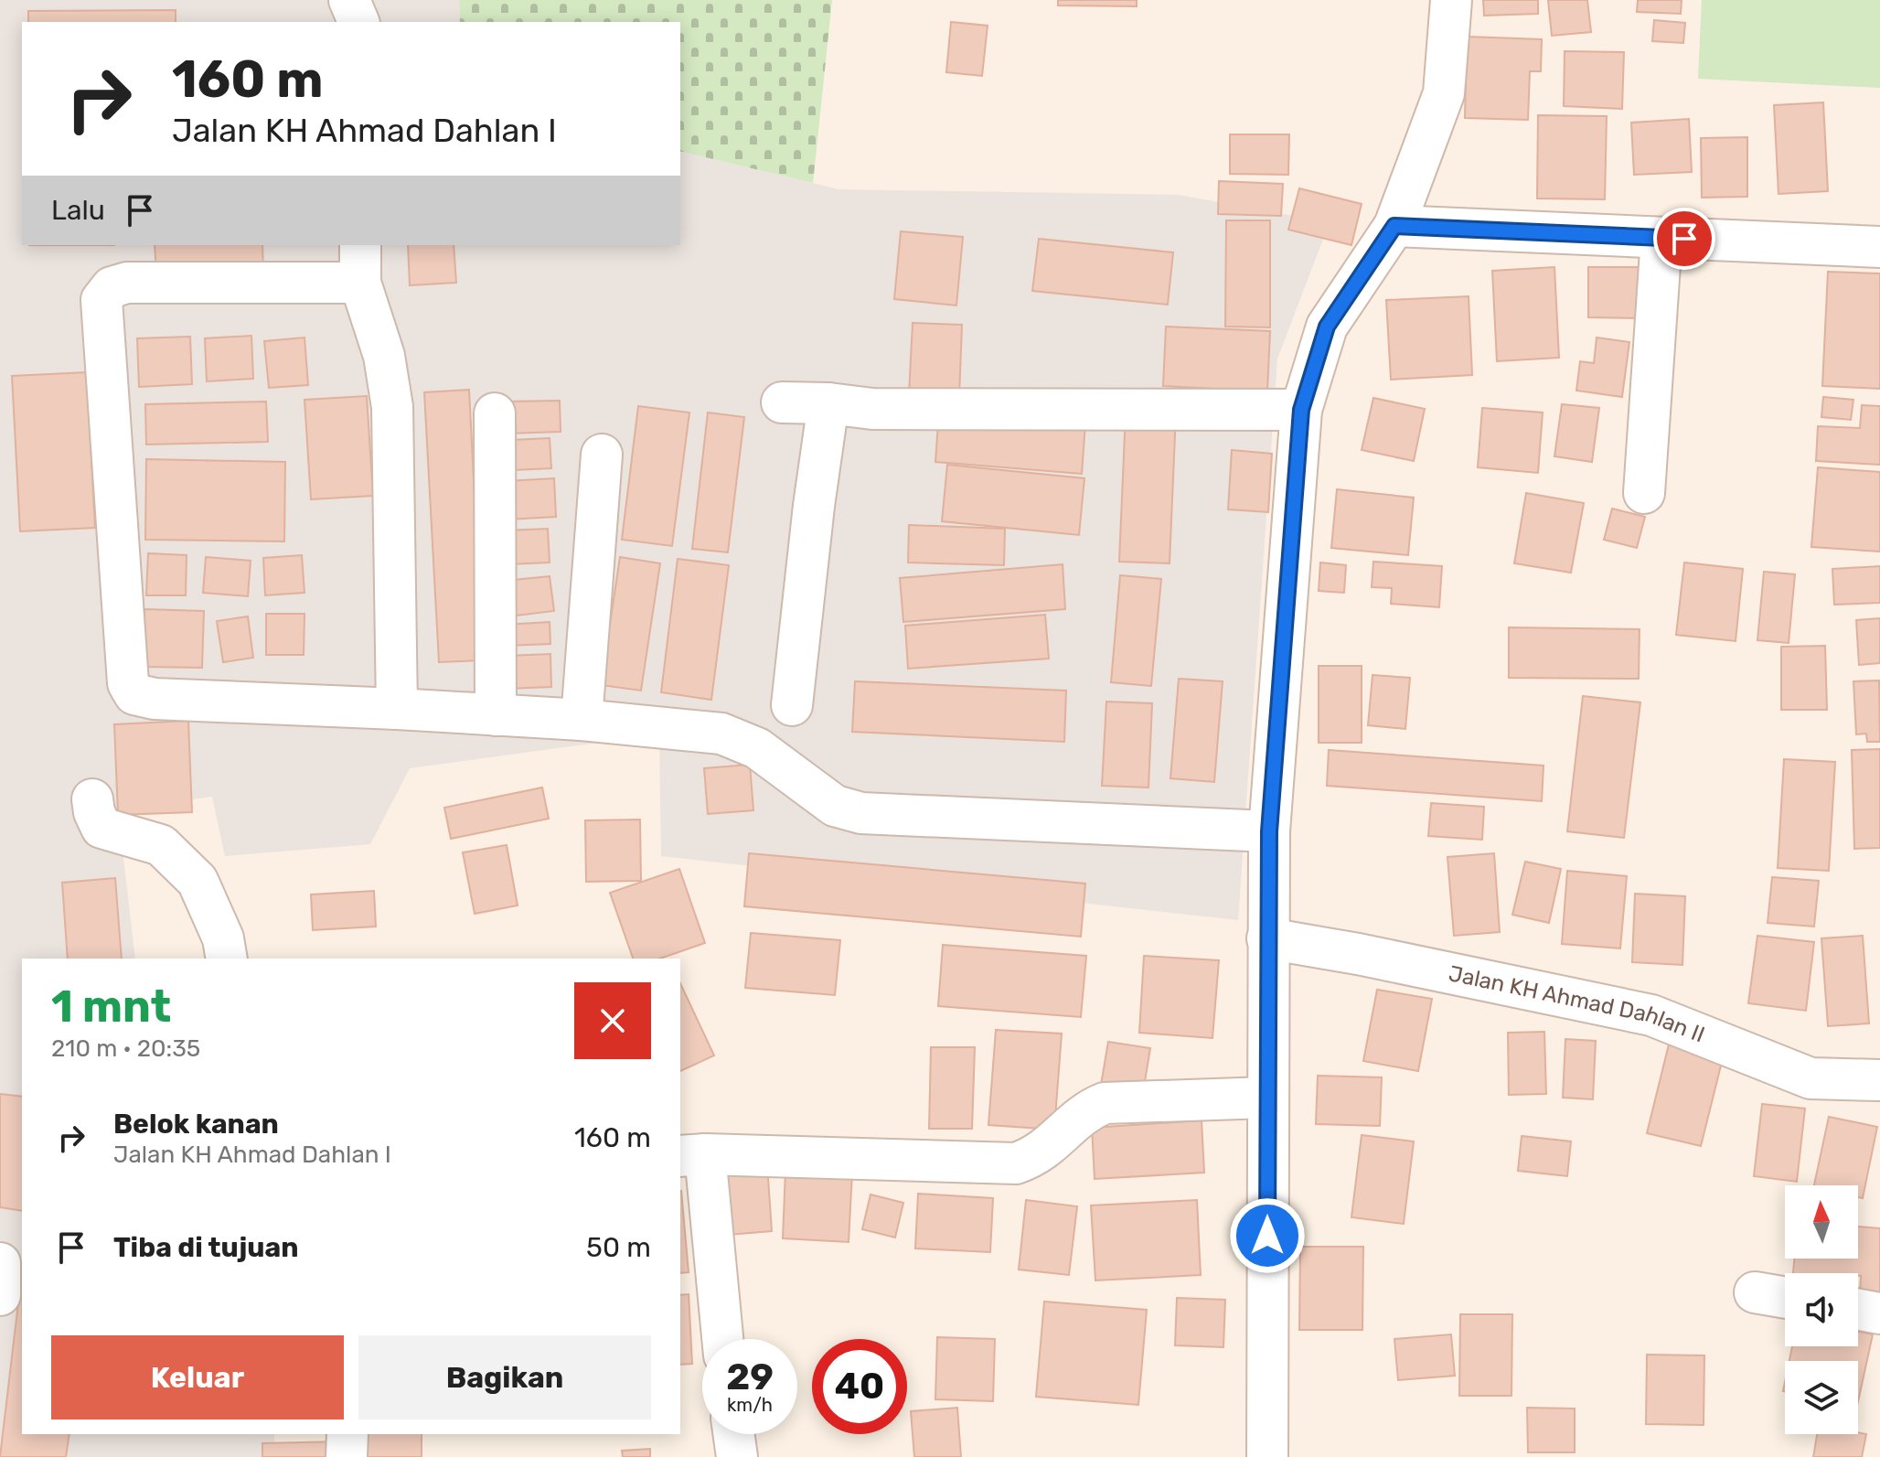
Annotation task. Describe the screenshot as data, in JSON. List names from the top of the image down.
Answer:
{
  "streets": {
    "street": ["Jalan KH Ahmad Dahlan II"]
  },
  "north": "top",
  "page": {
    "turn": ["160 m", "Jalan KH Ahmad Dahlan I"],
    "then": "Lalu",
    "heading": ["1 mnt", "210 m · 20:35"],
    "list": [
      {
        "name": "Belok kanan",
        "note": "Jalan KH Ahmad Dahlan I",
        "value": "160 m"
      },
      {
        "name": "Tiba di tujuan",
        "value": "50 m"
      }
    ],
    "buttons": ["Keluar", "Bagikan"],
    "speed": "29 km/h",
    "limit": "40"
  }
}
